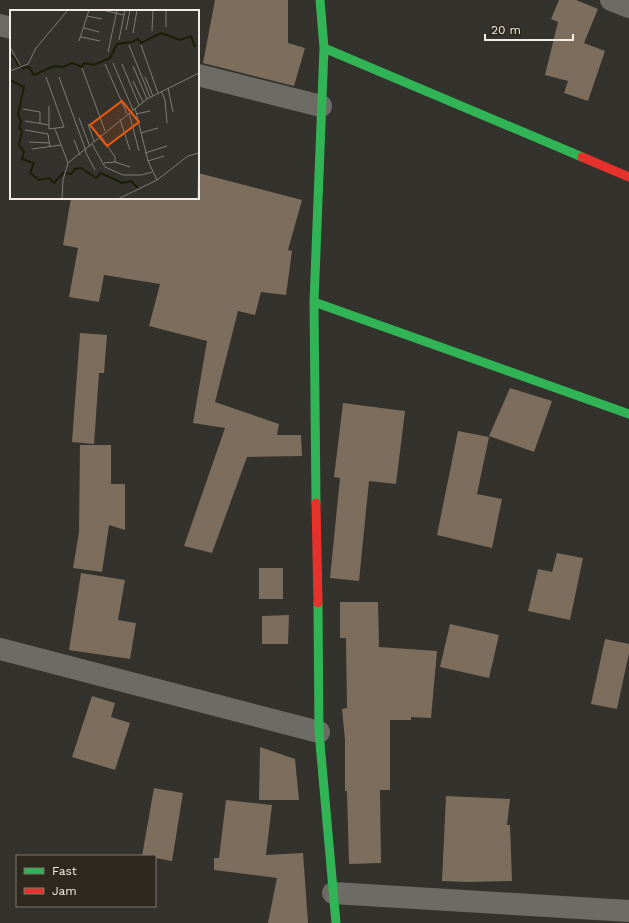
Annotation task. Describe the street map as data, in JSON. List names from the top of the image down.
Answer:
{
  "legend": ["Fast", "Jam"],
  "scale_bar": "20 m"
}
